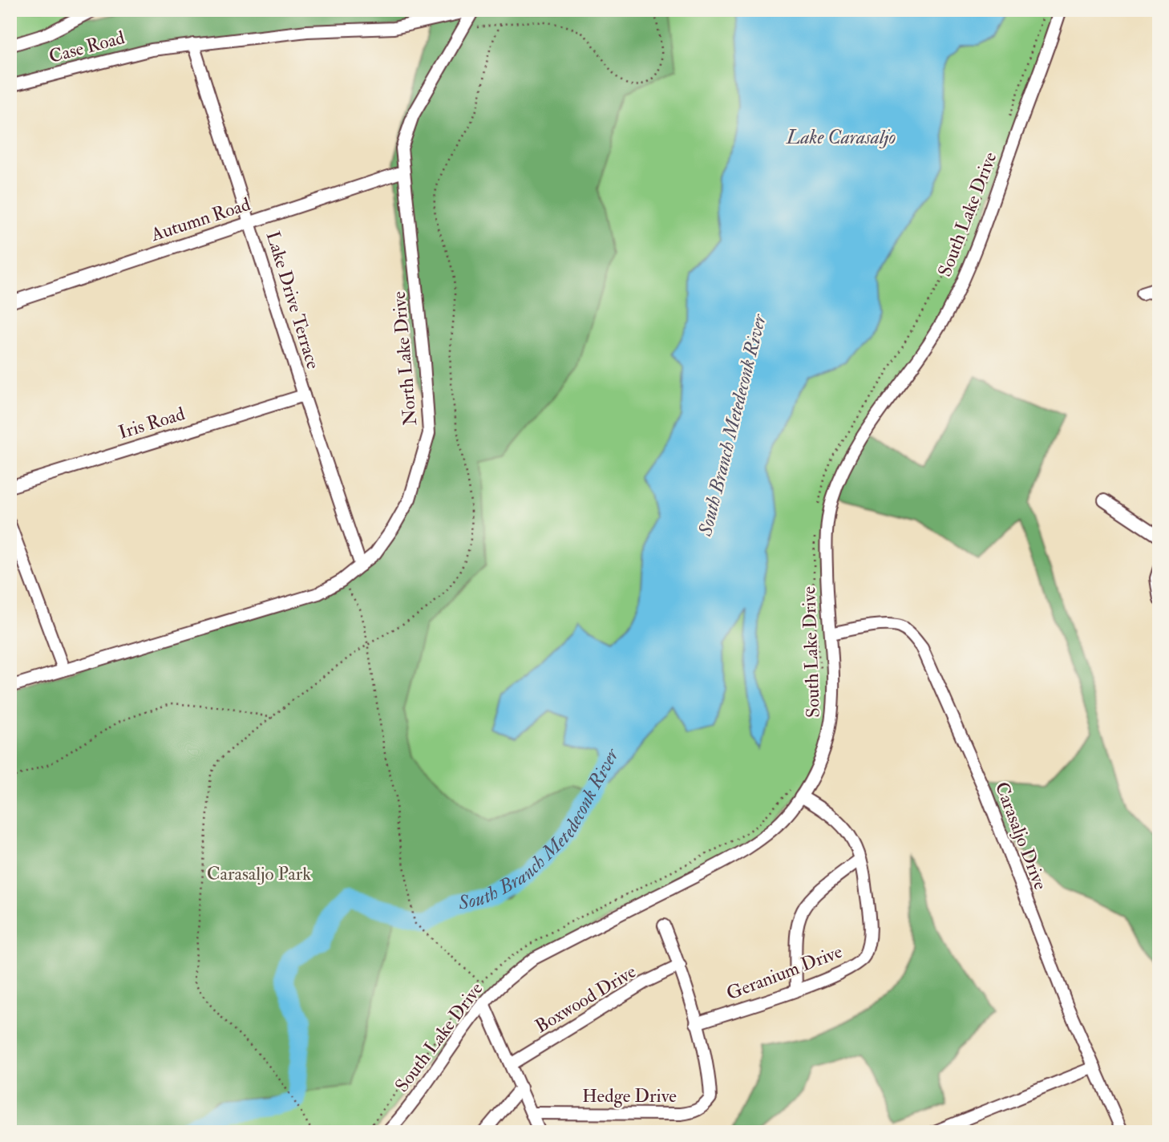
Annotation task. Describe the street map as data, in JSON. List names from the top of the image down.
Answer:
{
  "streets": {
    "street": [
      "Case Road",
      "South Lake Drive",
      "Autumn Road",
      "Lake Drive Terrace",
      "North Lake Drive",
      "Iris Road",
      "Carasaljo Drive",
      "Geranium Drive",
      "Boxwood Drive",
      "Hedge Drive"
    ]
  },
  "crossings": [
    ["Case Road", "Lake Drive Terrace"],
    ["Case Road", "North Lake Drive"],
    ["South Lake Drive", "Carasaljo Drive"],
    ["South Lake Drive", "Geranium Drive"],
    ["Autumn Road", "Lake Drive Terrace"],
    ["Autumn Road", "North Lake Drive"],
    ["Lake Drive Terrace", "North Lake Drive"],
    ["Lake Drive Terrace", "Iris Road"],
    ["Geranium Drive", "Hedge Drive"],
    ["Boxwood Drive", "Hedge Drive"]
  ],
  "water": ["Lake Carasaljo", "South Branch Metedeconk River"],
  "parks": ["Carasaljo Park"]
}
